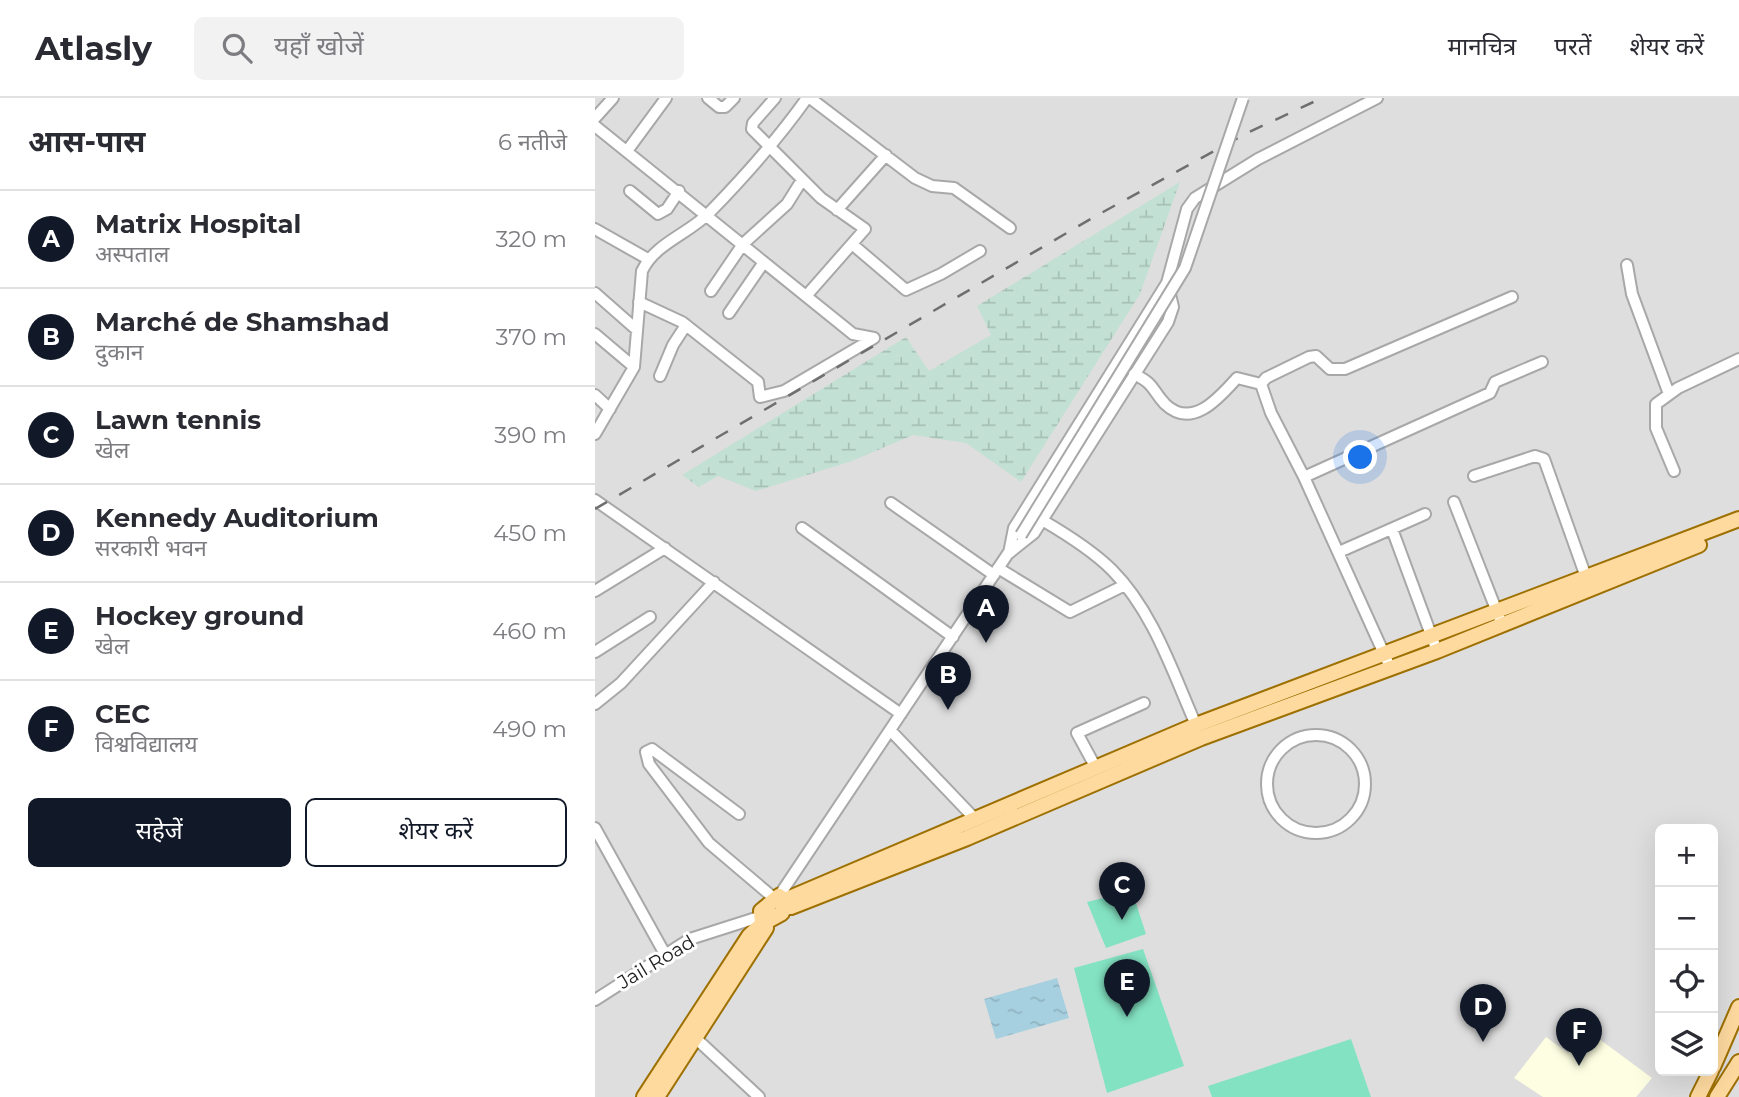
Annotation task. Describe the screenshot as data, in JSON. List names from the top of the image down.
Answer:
{
  "streets": {
    "street": ["Jail Road"]
  },
  "page": {
    "header": "Atlasly",
    "search": "यहाँ खोजें",
    "nav": ["मानचित्र", "परतें", "शेयर करें"],
    "heading": ["आस-पास", "6 नतीजे"],
    "list": [
      {
        "mark": "A",
        "name": "Matrix Hospital",
        "note": "अस्पताल",
        "value": "320 m"
      },
      {
        "mark": "B",
        "name": "Marché de Shamshad",
        "note": "दुकान",
        "value": "370 m"
      },
      {
        "mark": "C",
        "name": "Lawn tennis",
        "note": "खेल",
        "value": "390 m"
      },
      {
        "mark": "D",
        "name": "Kennedy Auditorium",
        "note": "सरकारी भवन",
        "value": "450 m"
      },
      {
        "mark": "E",
        "name": "Hockey ground",
        "note": "खेल",
        "value": "460 m"
      },
      {
        "mark": "F",
        "name": "CEC",
        "note": "विश्वविद्यालय",
        "value": "490 m"
      }
    ],
    "pins": [
      "A",
      "B",
      "C",
      "E",
      "D",
      "F"
    ],
    "buttons": ["सहेजें", "शेयर करें"],
    "map_buttons": ["+", "−"]
  }
}
